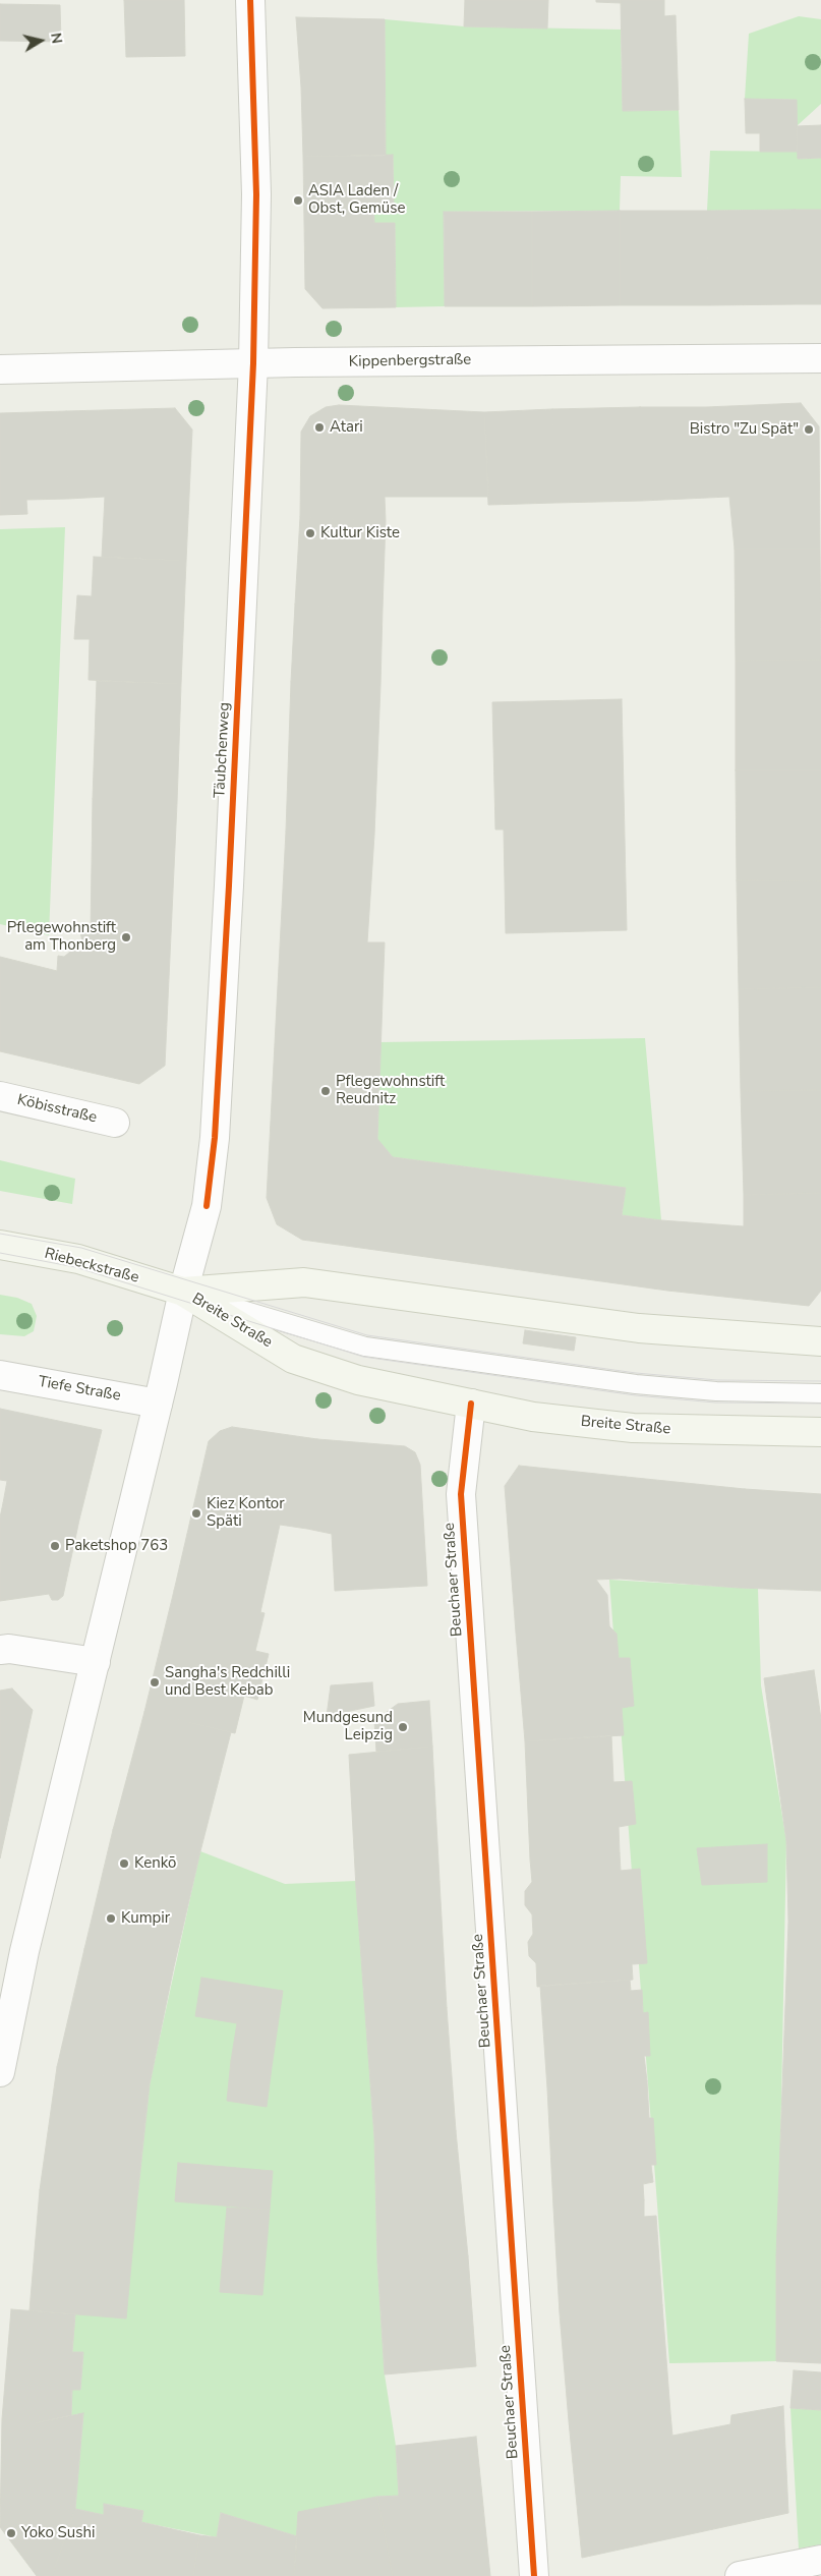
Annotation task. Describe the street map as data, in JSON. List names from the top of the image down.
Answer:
{
  "streets": {
    "main road": ["Riebeckstraße", "Breite Straße"],
    "street": [
      "Kippenbergstraße",
      "Täubchenweg",
      "Köbisstraße",
      "Tiefe Straße",
      "Beuchaer Straße"
    ]
  },
  "crossings": [
    ["Kippenbergstraße", "Täubchenweg"],
    ["Täubchenweg", "Riebeckstraße"],
    ["Täubchenweg", "Breite Straße"],
    ["Täubchenweg", "Tiefe Straße"],
    ["Riebeckstraße", "Breite Straße"],
    ["Breite Straße", "Beuchaer Straße"]
  ],
  "places": [
    "ASIA Laden / Obst, Gemüse",
    "Atari",
    "Bistro \"Zu Spät\"",
    "Kultur Kiste",
    "Pflegewohnstift am Thonberg",
    "Pflegewohnstift Reudnitz",
    "Kiez Kontor Späti",
    "Paketshop 763",
    "Sangha's Redchilli und Best Kebab",
    "Mundgesund Leipzig",
    "Kenkō",
    "Kumpir",
    "Yoko Sushi"
  ],
  "north": "right"
}
